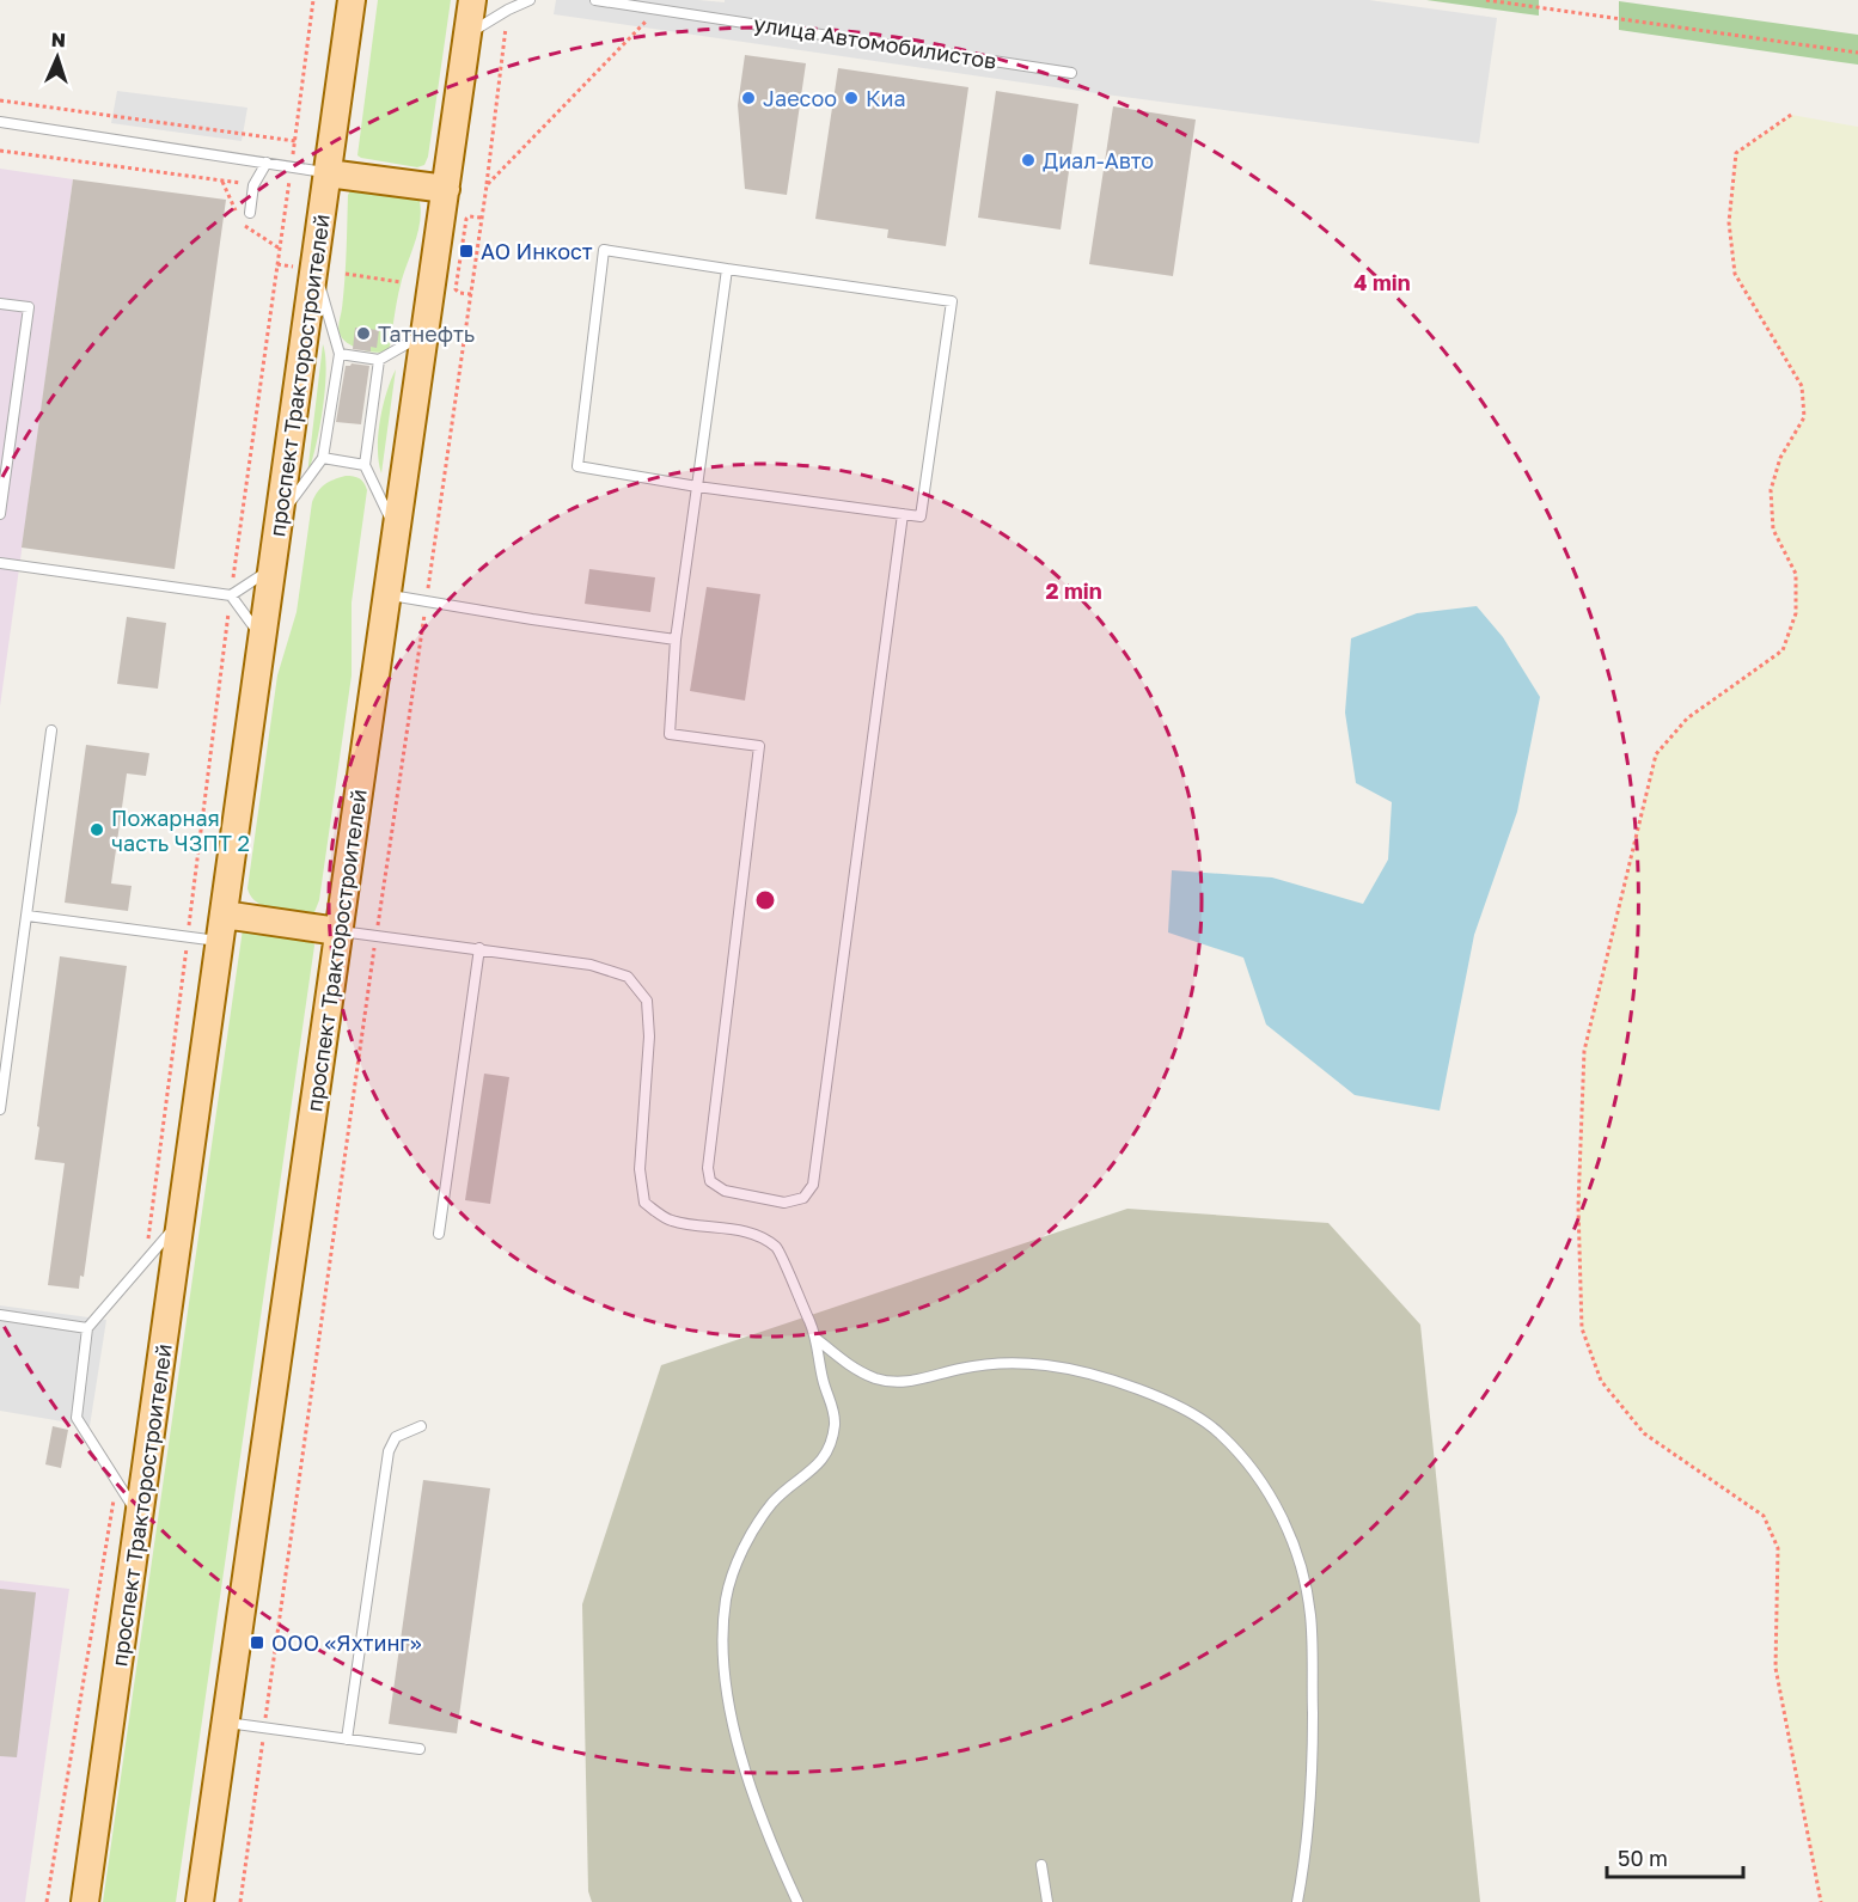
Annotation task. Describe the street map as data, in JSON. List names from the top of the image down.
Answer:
{
  "streets": {
    "main road": ["проспект Тракторостроителей"],
    "lane": ["улица Автомобилистов"]
  },
  "places": {
    "other": [
      "Jaecoo",
      "Киа",
      "Диал-Авто",
      "Татнефть",
      "Пожарная часть ЧЗПТ 2"
    ],
    "transit": ["АО Инкост", "ООО «Яхтинг»"]
  },
  "scale_bar": "50 m",
  "north": "top",
  "rings": ["4 min", "2 min"]
}
